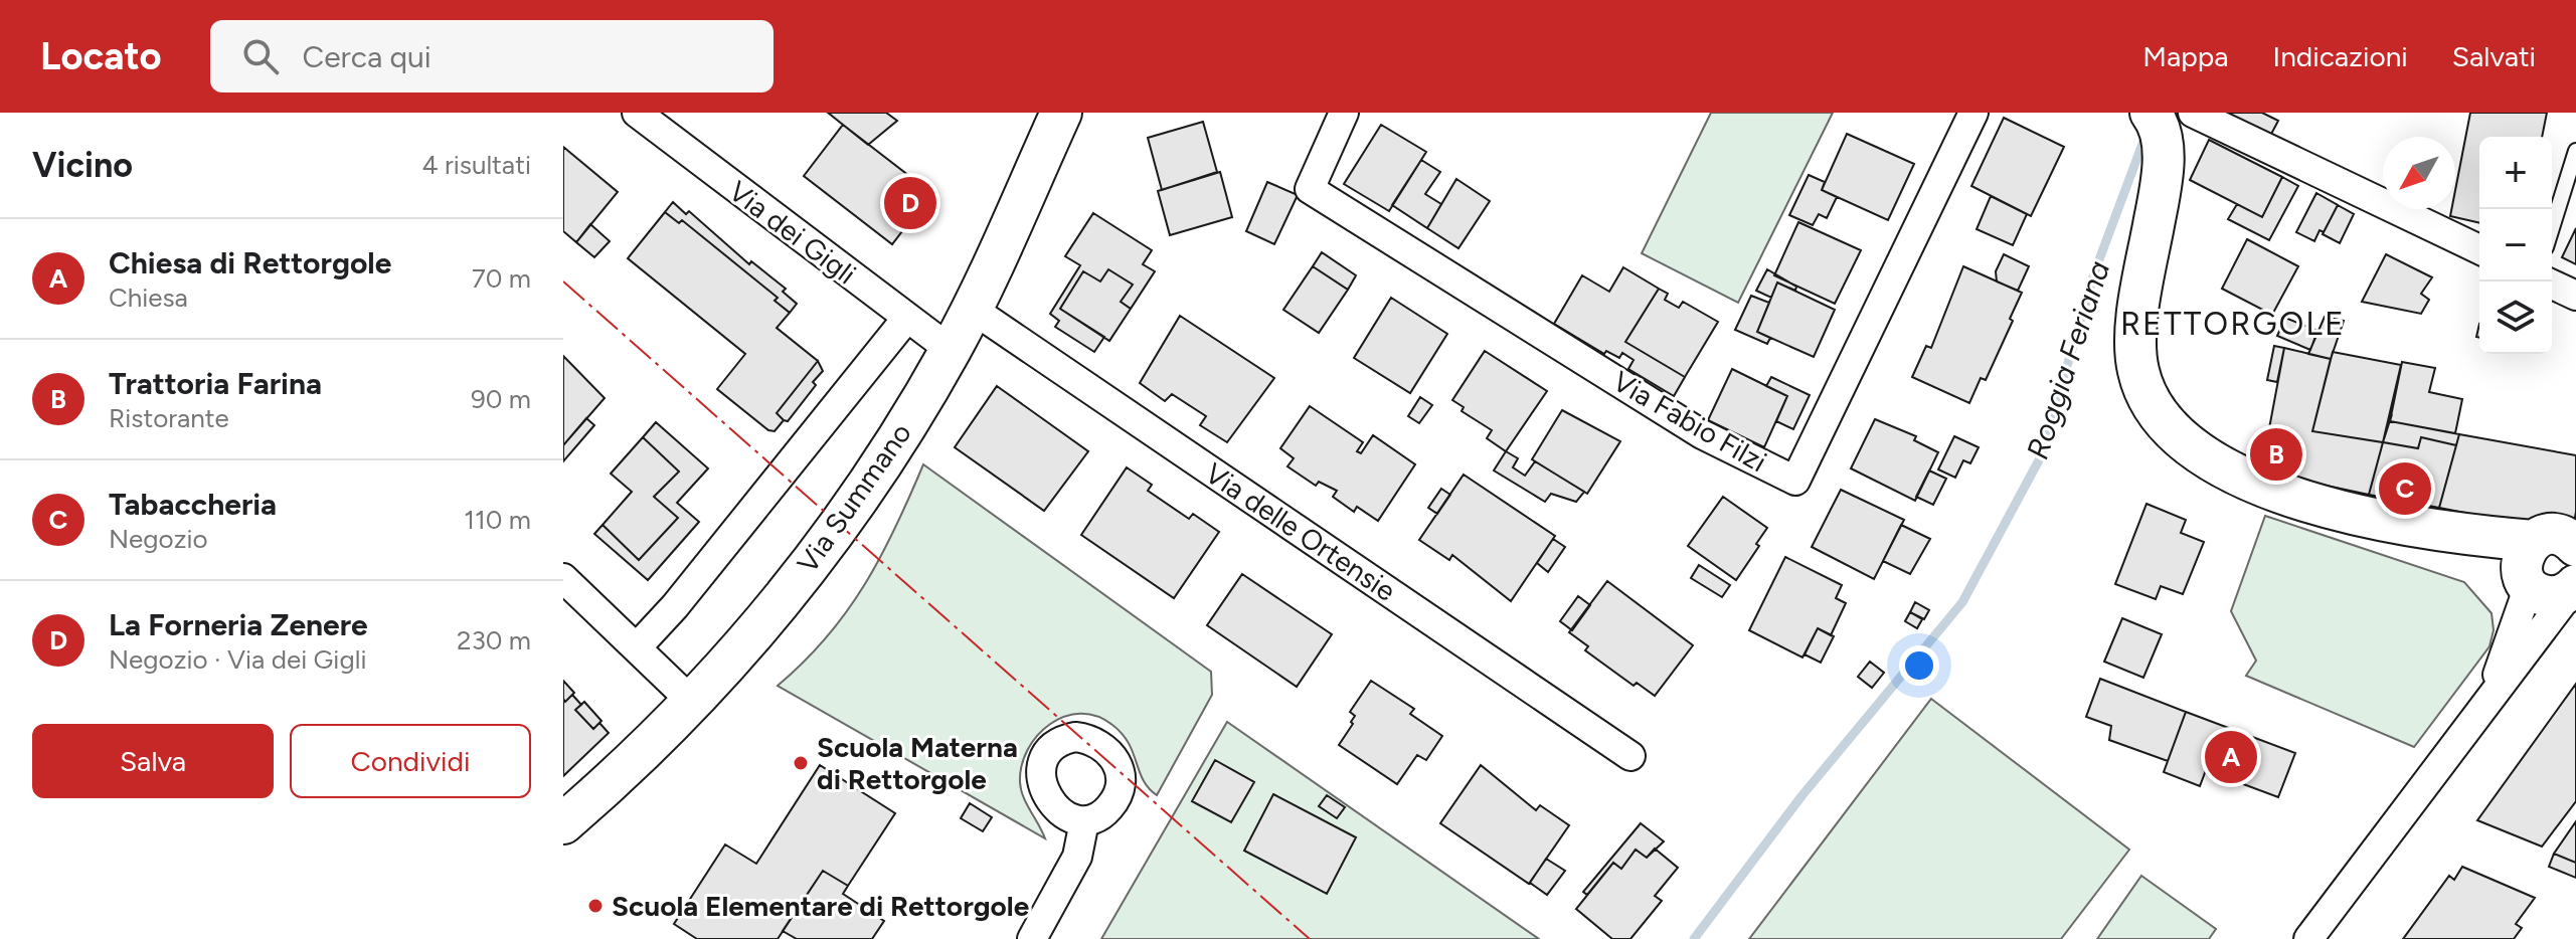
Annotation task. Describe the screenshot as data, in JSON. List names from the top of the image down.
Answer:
{
  "streets": {
    "main road": ["Via Summano"],
    "street": ["Via dei Gigli", "Via Fabio Filzi", "Via delle Ortensie"]
  },
  "crossings": [
    ["Via dei Gigli", "Via Summano"],
    ["Via Summano", "Via delle Ortensie"]
  ],
  "districts": ["RETTORGOLE"],
  "water": ["Roggia Feriana"],
  "places": ["Scuola Materna di Rettorgole", "Scuola Elementare di Rettorgole"],
  "north": "bottom left",
  "page": {
    "header": "Locato",
    "search": "Cerca qui",
    "nav": ["Mappa", "Indicazioni", "Salvati"],
    "heading": ["Vicino", "4 risultati"],
    "map_buttons": ["+", "−"],
    "pins": [
      "D",
      "B",
      "C",
      "A"
    ],
    "list": [
      {
        "mark": "A",
        "name": "Chiesa di Rettorgole",
        "note": "Chiesa",
        "value": "70 m"
      },
      {
        "mark": "B",
        "name": "Trattoria Farina",
        "note": "Ristorante",
        "value": "90 m"
      },
      {
        "mark": "C",
        "name": "Tabaccheria",
        "note": "Negozio",
        "value": "110 m"
      },
      {
        "mark": "D",
        "name": "La Forneria Zenere",
        "note": "Negozio · Via dei Gigli",
        "value": "230 m"
      }
    ],
    "buttons": ["Salva", "Condividi"]
  }
}
